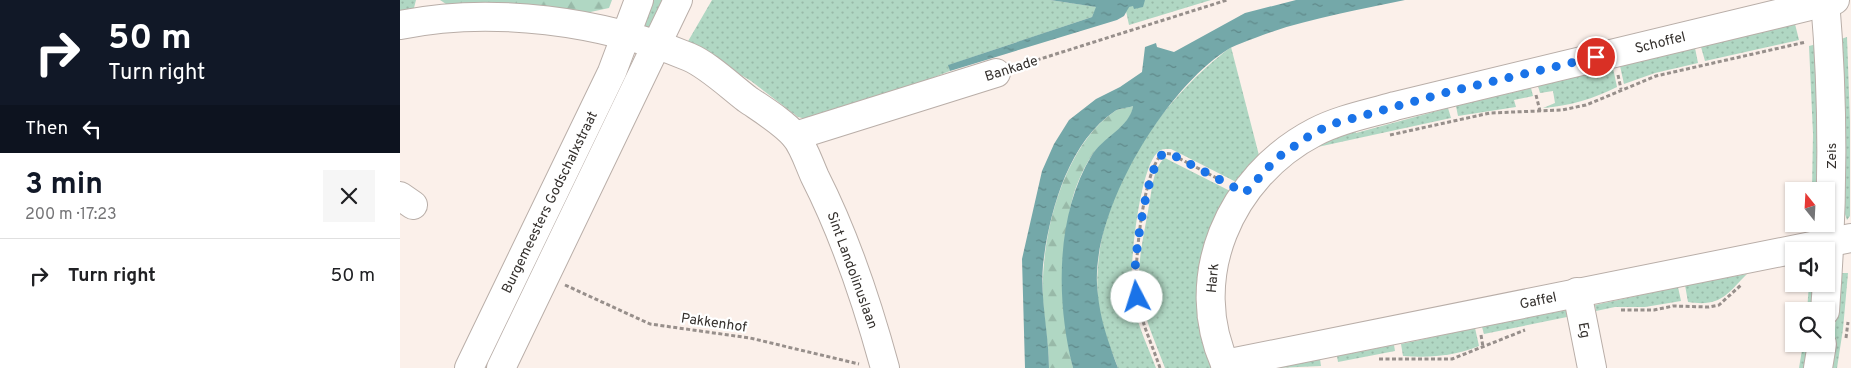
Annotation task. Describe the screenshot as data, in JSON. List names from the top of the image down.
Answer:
{
  "streets": {
    "street": [
      "Schoffel",
      "Bankade",
      "Zeis",
      "Burgemeesters Godschalxstraat",
      "Sint Landolinuslaan",
      "Hark",
      "Gaffel",
      "Eg"
    ],
    "path": ["Pakkenhof"]
  },
  "crossings": [
    ["Schoffel", "Zeis"],
    ["Schoffel", "Hark"],
    ["Bankade", "Sint Landolinuslaan"],
    ["Zeis", "Gaffel"],
    ["Burgemeesters Godschalxstraat", "Sint Landolinuslaan"],
    ["Burgemeesters Godschalxstraat", "Pakkenhof"],
    ["Sint Landolinuslaan", "Pakkenhof"],
    ["Hark", "Gaffel"],
    ["Gaffel", "Eg"]
  ],
  "north": "top",
  "page": {
    "turn": ["50 m", "Turn right"],
    "then": "Then",
    "heading": ["3 min", "200 m · 17:23"],
    "list": [
      {
        "name": "Turn right",
        "value": "50 m"
      }
    ]
  }
}
